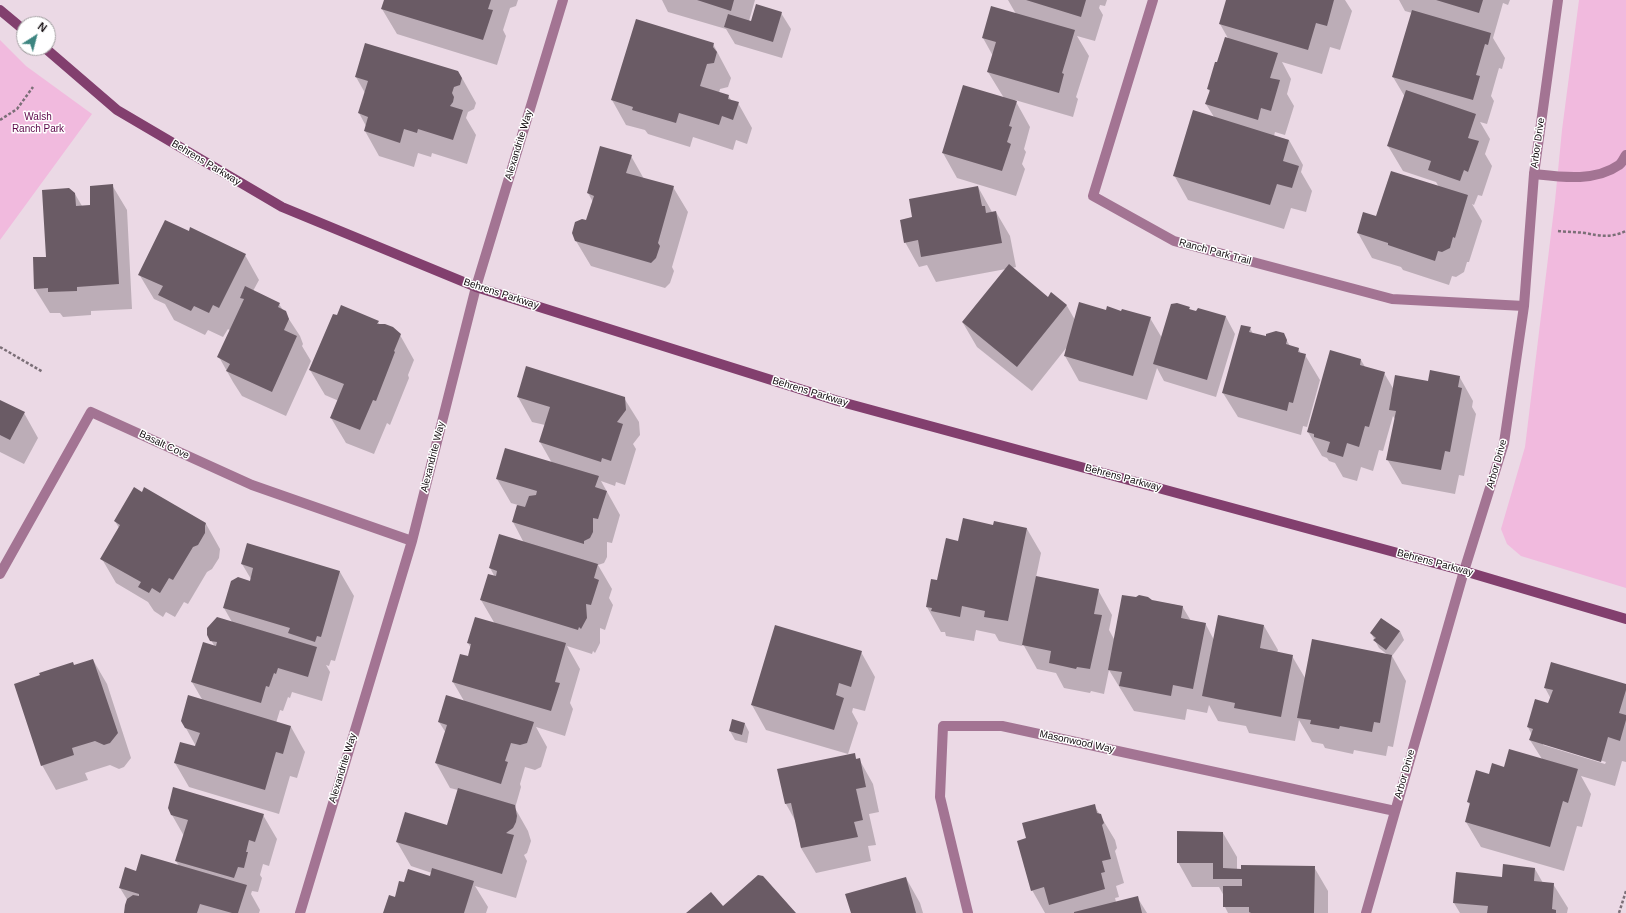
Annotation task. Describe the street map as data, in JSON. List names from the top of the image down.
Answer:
{
  "streets": {
    "street": [
      "Arbor Drive",
      "Alexandrite Way",
      "Behrens Parkway",
      "Ranch Park Trail",
      "Basalt Cove",
      "Masonwood Way"
    ]
  },
  "crossings": [
    ["Arbor Drive", "Behrens Parkway"],
    ["Arbor Drive", "Ranch Park Trail"],
    ["Arbor Drive", "Masonwood Way"],
    ["Alexandrite Way", "Behrens Parkway"],
    ["Alexandrite Way", "Basalt Cove"]
  ],
  "parks": ["Walsh Ranch Park"],
  "north": "top right"
}
